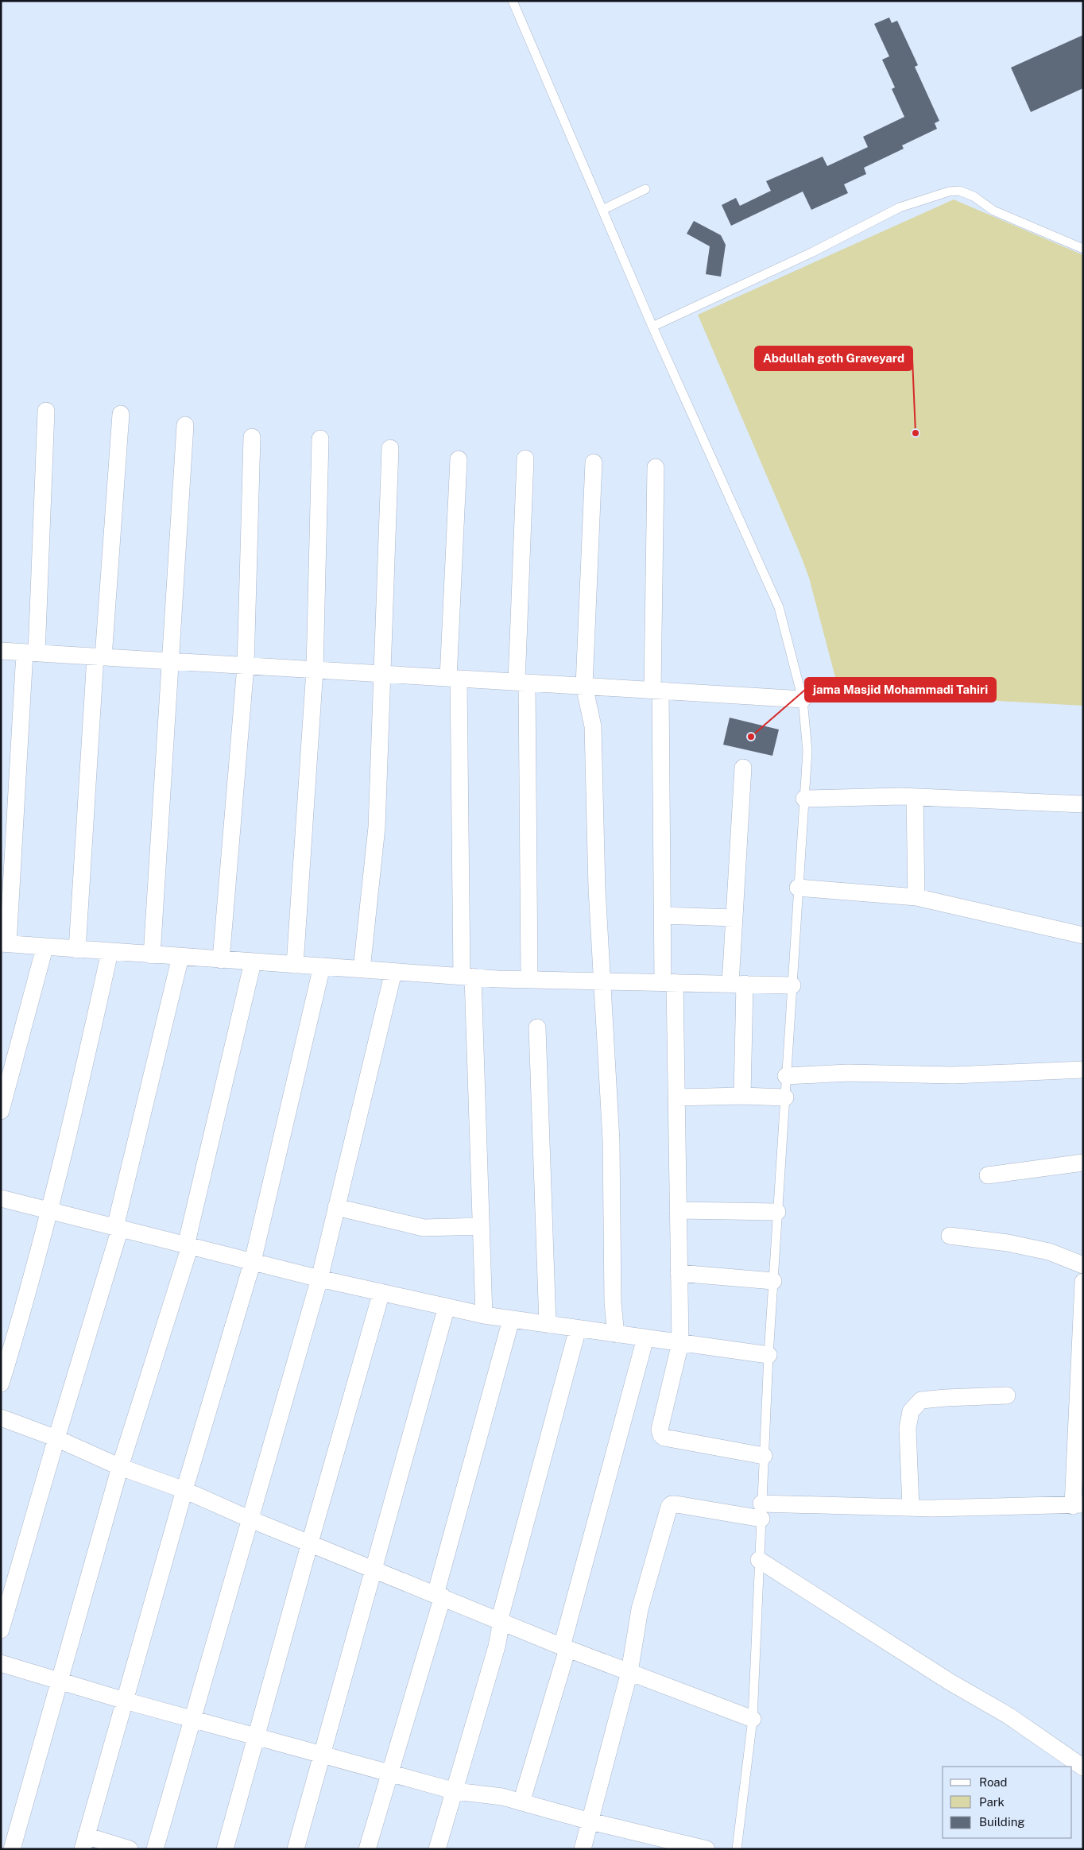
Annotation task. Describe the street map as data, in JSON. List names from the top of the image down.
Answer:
{
  "places": ["Abdullah goth Graveyard", "jama Masjid Mohammadi Tahiri"],
  "legend": ["Road", "Park", "Building"]
}
